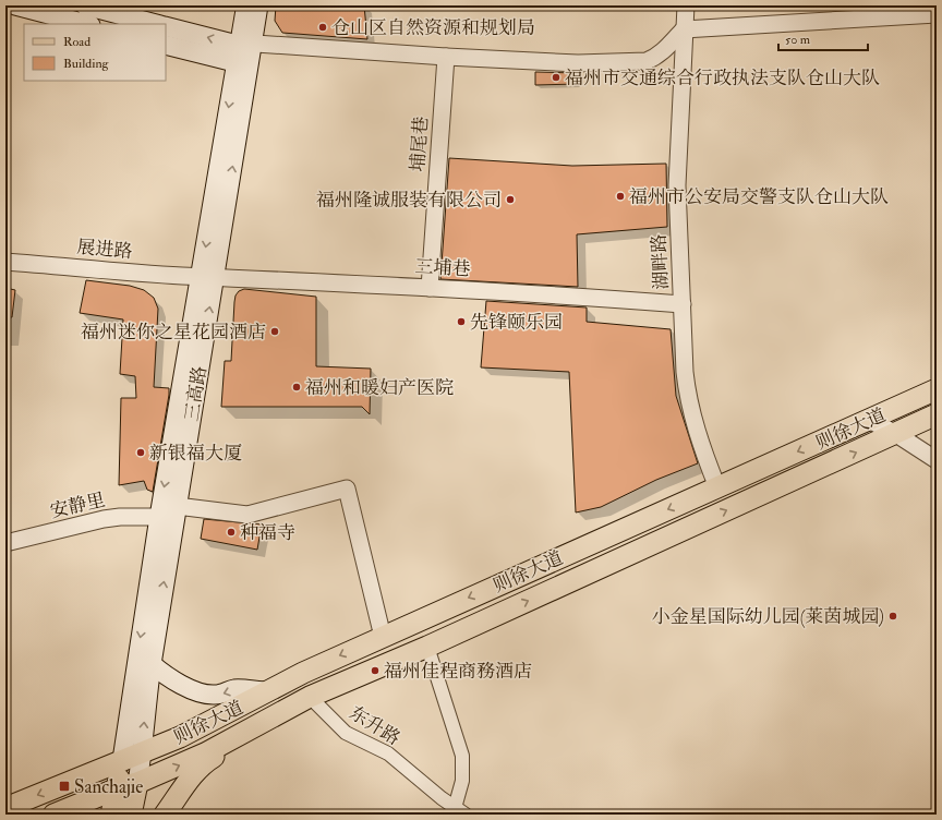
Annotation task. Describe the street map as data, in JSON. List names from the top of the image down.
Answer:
{
  "streets": {
    "main road": ["三高路", "则徐大道"],
    "street": [
      "埔尾巷",
      "展进路",
      "湖畔路",
      "三埔巷",
      "安静里",
      "东升路"
    ]
  },
  "crossings": [
    ["埔尾巷", "三埔巷"],
    ["展进路", "三埔巷"],
    ["展进路", "三高路"],
    ["湖畔路", "三埔巷"],
    ["湖畔路", "则徐大道"],
    ["三埔巷", "三高路"],
    ["三高路", "则徐大道"],
    ["三高路", "安静里"],
    ["则徐大道", "东升路"]
  ],
  "places": {
    "other": [
      "仓山区自然资源和规划局",
      "福州市交通综合行政执法支队仓山大队",
      "福州市公安局交警支队仓山大队",
      "福州隆诚服装有限公司",
      "先锋颐乐园",
      "福州迷你之星花园酒店",
      "福州和暖妇产医院",
      "新银福大厦",
      "种福寺",
      "小金星国际幼儿园(莱茵城园)",
      "福州佳程商務酒店"
    ],
    "transit": ["Sanchajie"]
  },
  "legend": ["Road", "Building"],
  "scale_bar": "50 m"
}
